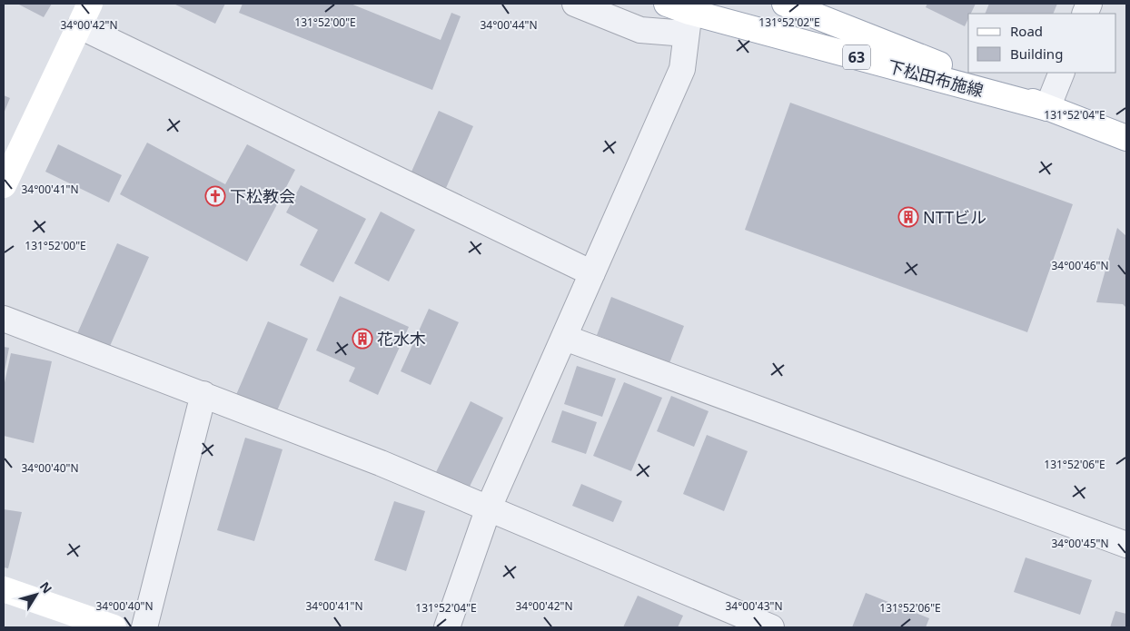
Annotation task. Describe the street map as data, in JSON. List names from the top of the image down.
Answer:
{
  "streets": {
    "main road": ["63", "下松田布施線"]
  },
  "places": {
    "church": ["下松教会"],
    "building": ["NTTビル", "花水木"]
  },
  "legend": ["Road", "Building"],
  "north": "top right",
  "coordinates": [
    "131°52'00\"E",
    "131°52'02\"E",
    "34°00'42\"N",
    "34°00'44\"N",
    "131°52'04\"E",
    "34°00'41\"N",
    "34°00'46\"N",
    "131°52'06\"E",
    "34°00'40\"N",
    "34°00'45\"N",
    "34°00'43\"N"
  ]
}
